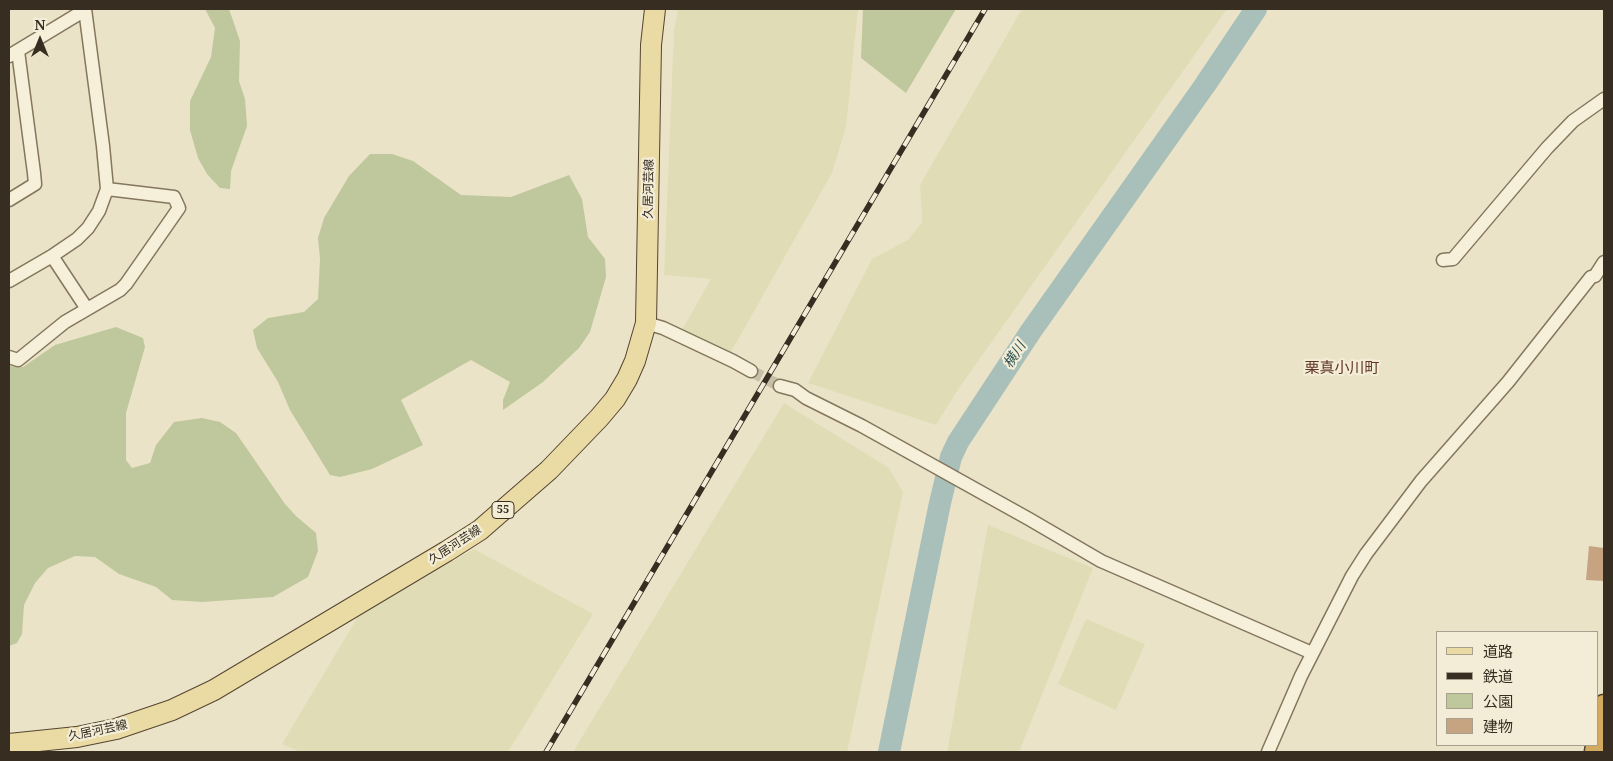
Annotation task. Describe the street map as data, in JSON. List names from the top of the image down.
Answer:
{
  "streets": {
    "main road": ["久居河芸線", "55"]
  },
  "districts": ["栗真小川町"],
  "water": ["横川"],
  "legend": [
    "道路",
    "鉄道",
    "公園",
    "建物"
  ],
  "north": "top"
}
